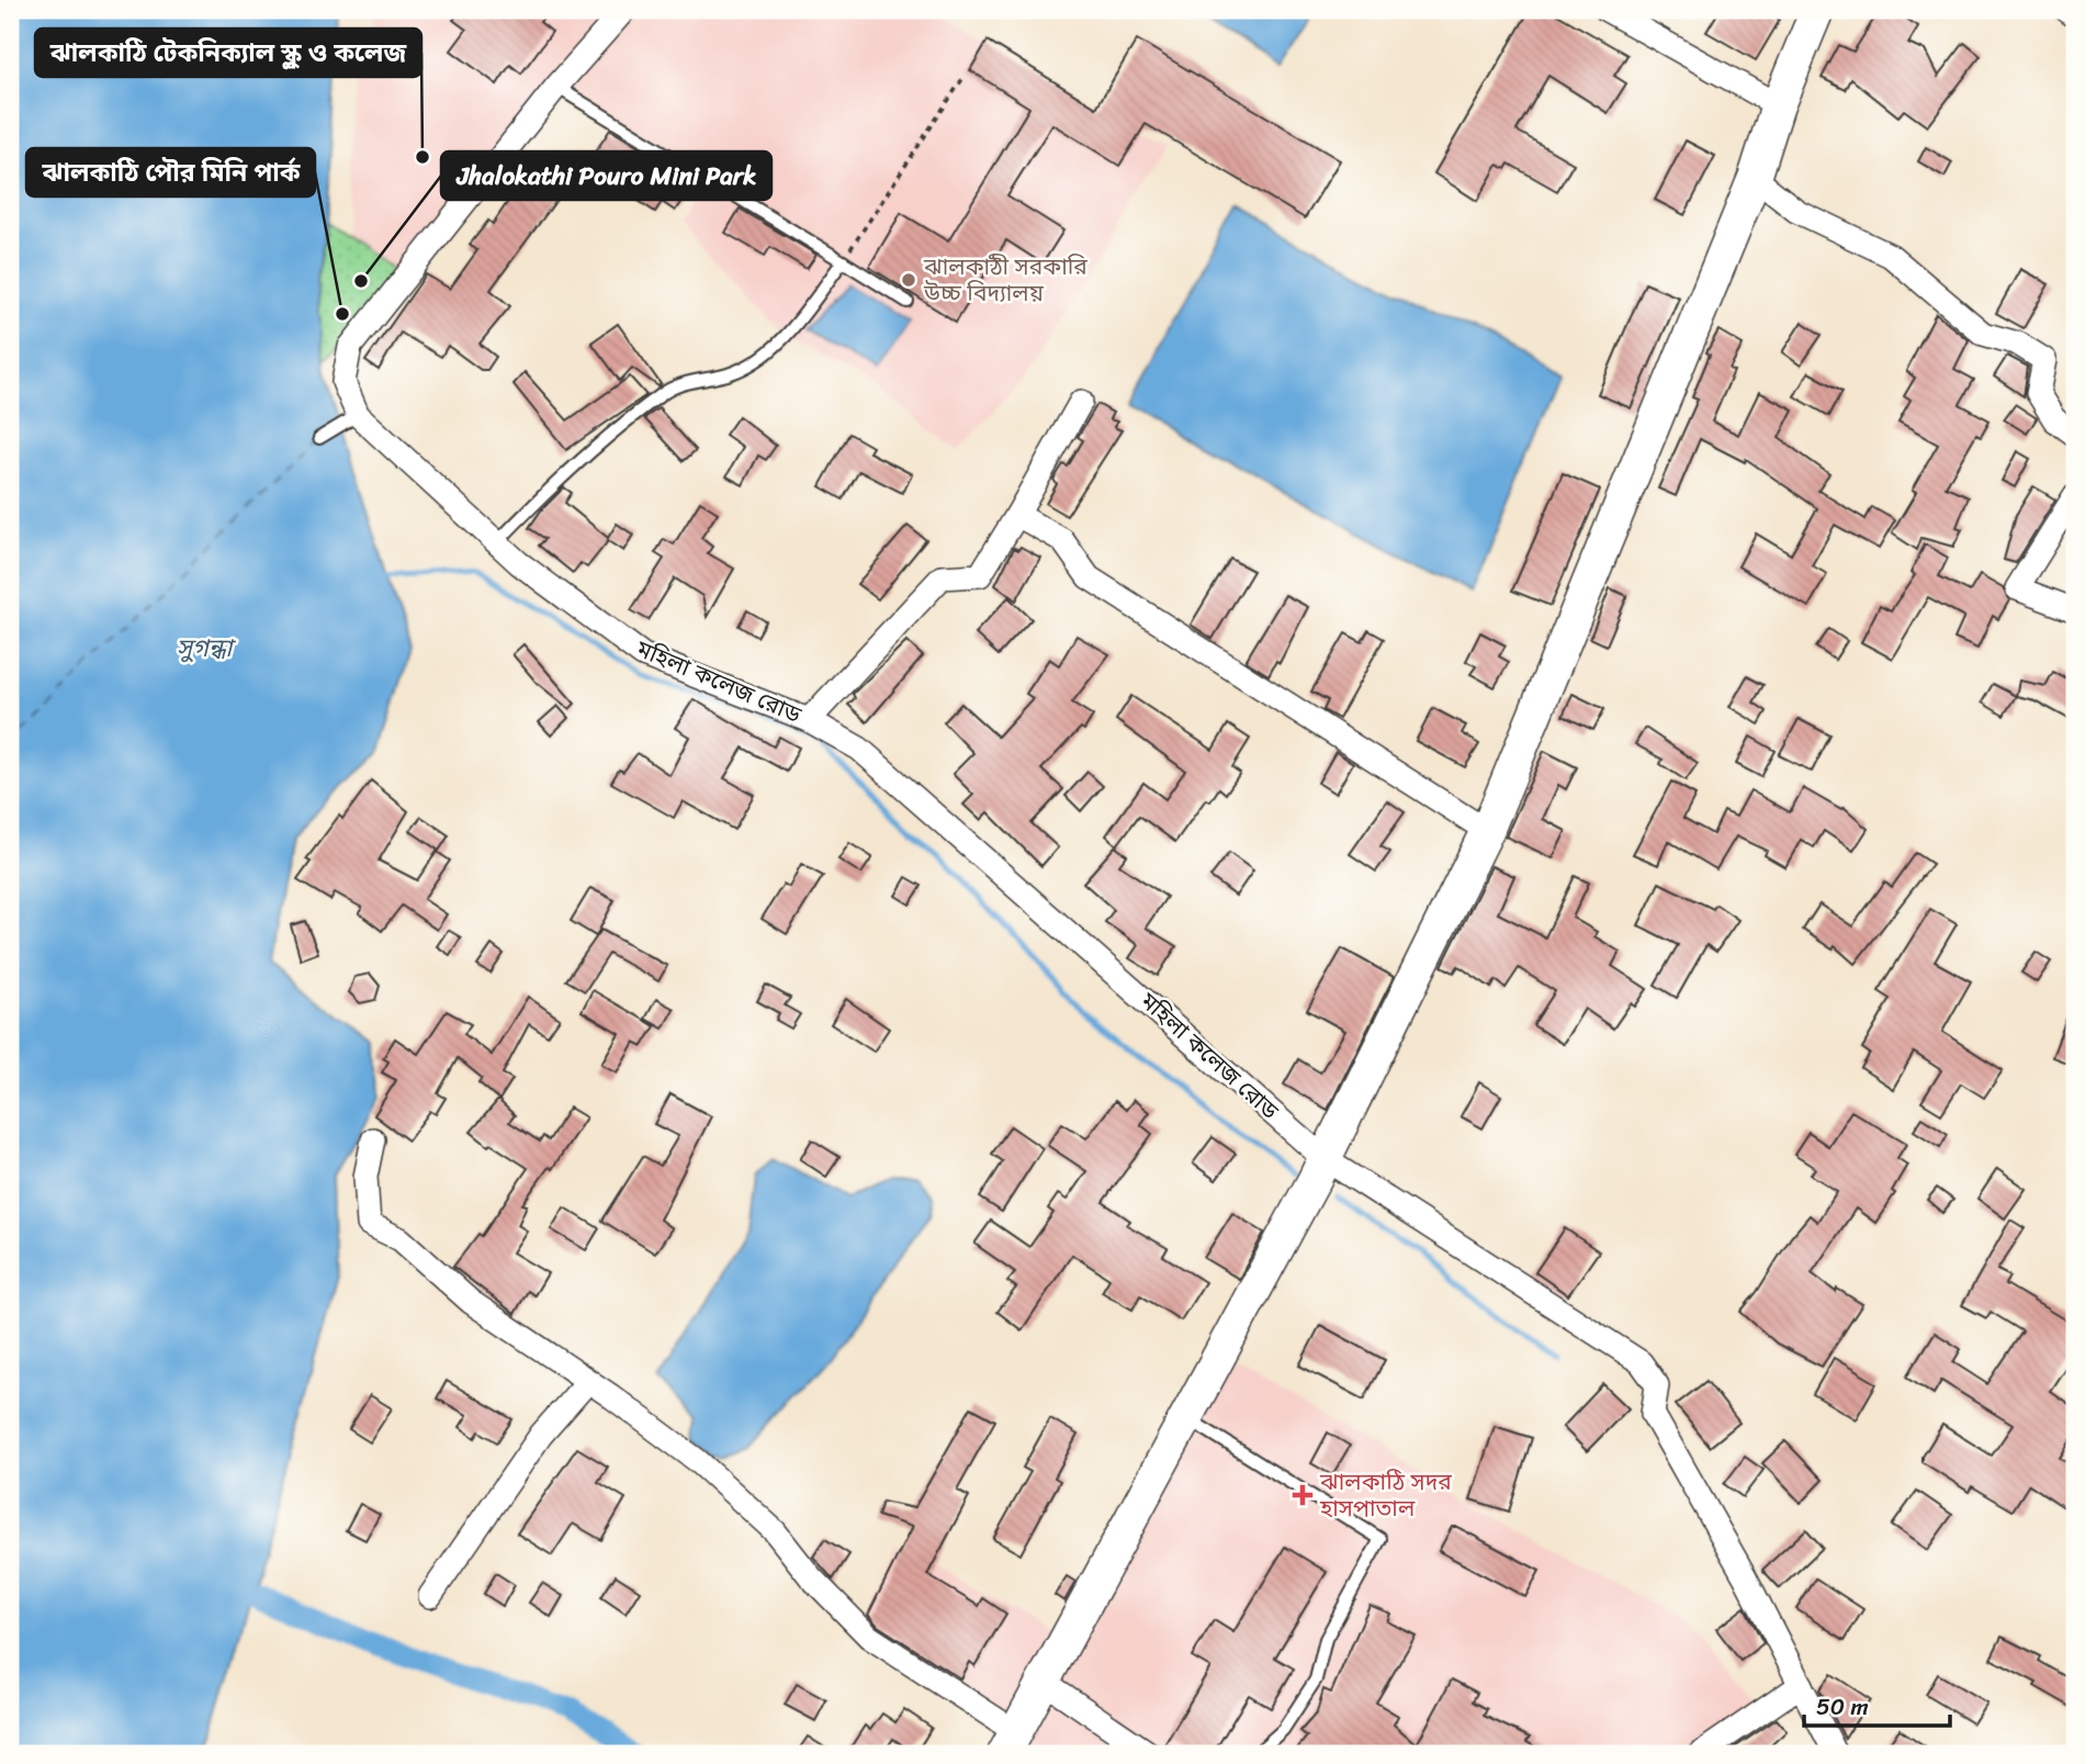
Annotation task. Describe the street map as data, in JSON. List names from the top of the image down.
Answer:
{
  "streets": {
    "street": ["মহিলা কলেজ রোড"]
  },
  "water": ["সুগন্ধা"],
  "places": {
    "other": [
      "ঝালকাঠি টেকনিক্যাল স্কুল ও কলেজ",
      "ঝালকাঠী সরকারি উচ্চ বিদ্যালয়",
      "Jhalokathi Pouro Mini Park",
      "ঝালকাঠি পৌর মিনি পার্ক"
    ],
    "health": ["ঝালকাঠি সদর হাসপাতাল"]
  },
  "scale_bar": "50 m"
}
